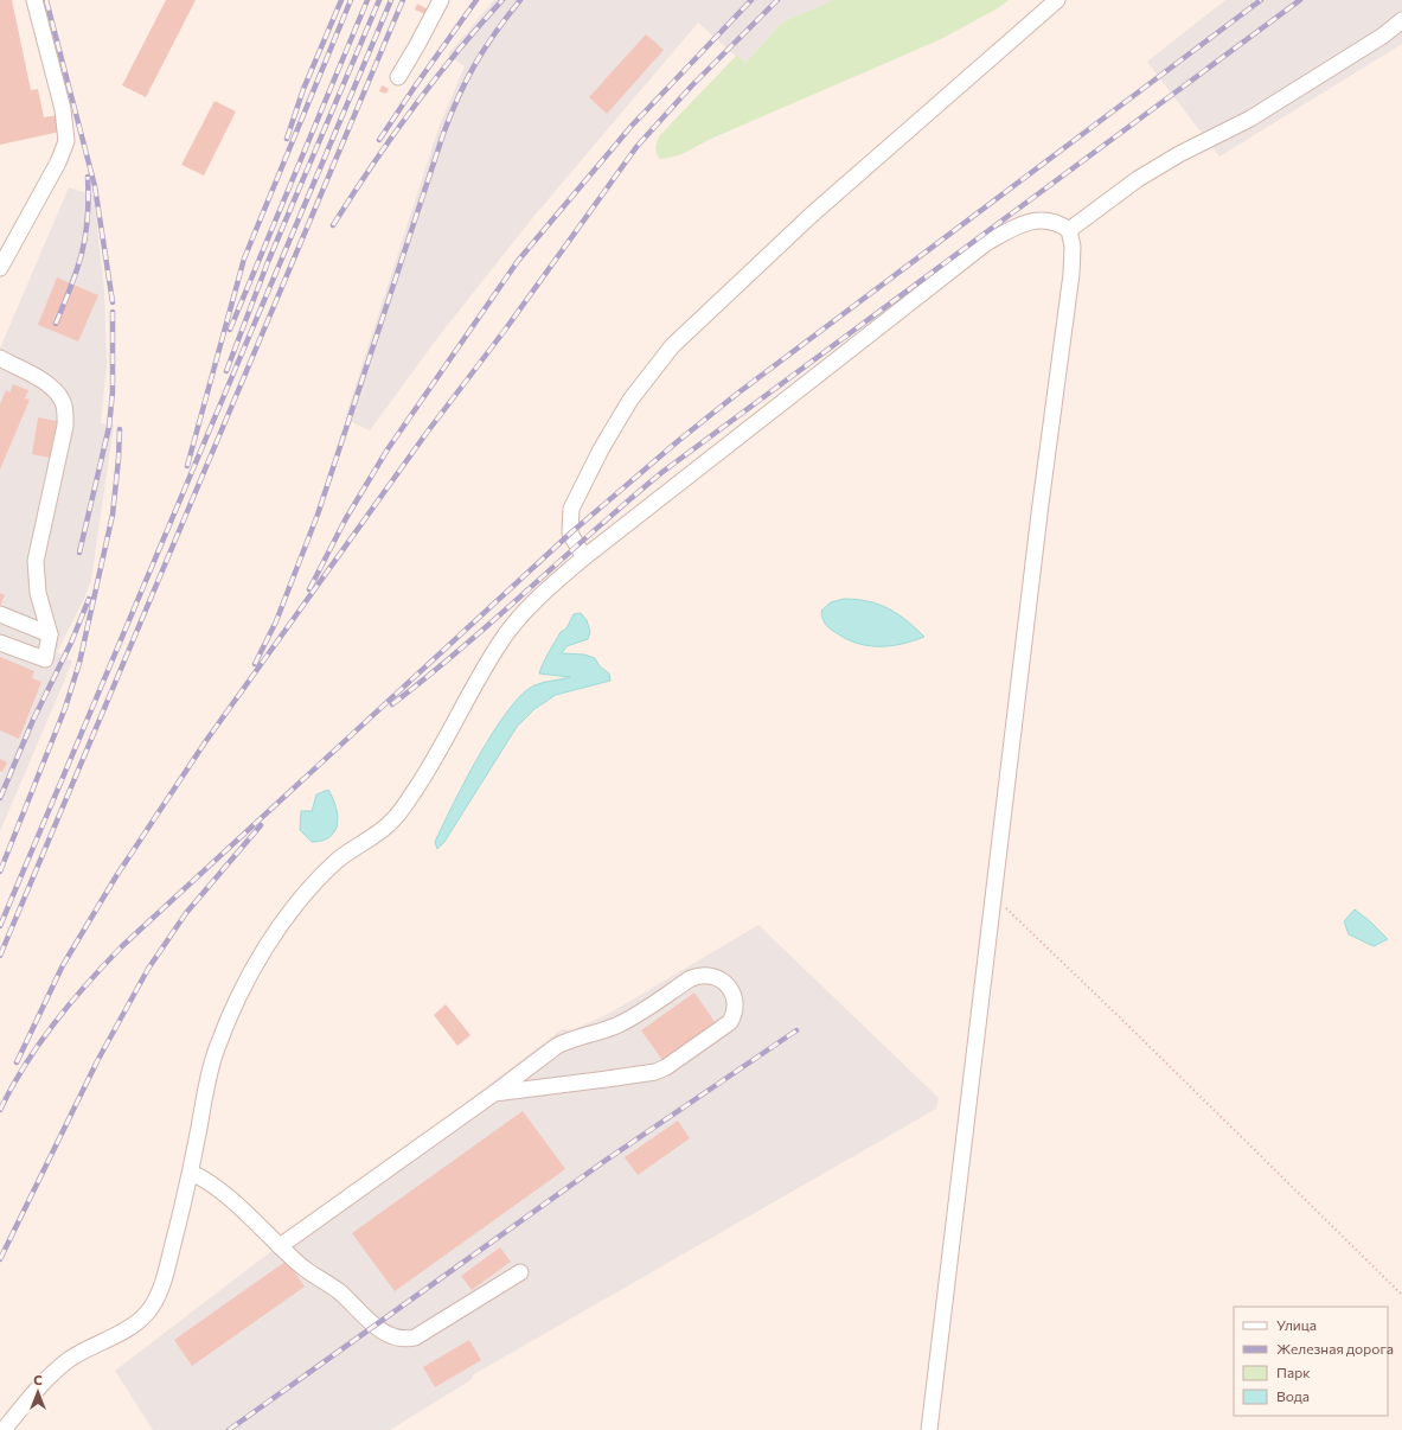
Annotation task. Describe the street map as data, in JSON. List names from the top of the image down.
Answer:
{
  "legend": [
    "Улица",
    "Железная дорога",
    "Парк",
    "Вода"
  ],
  "north": "top"
}
